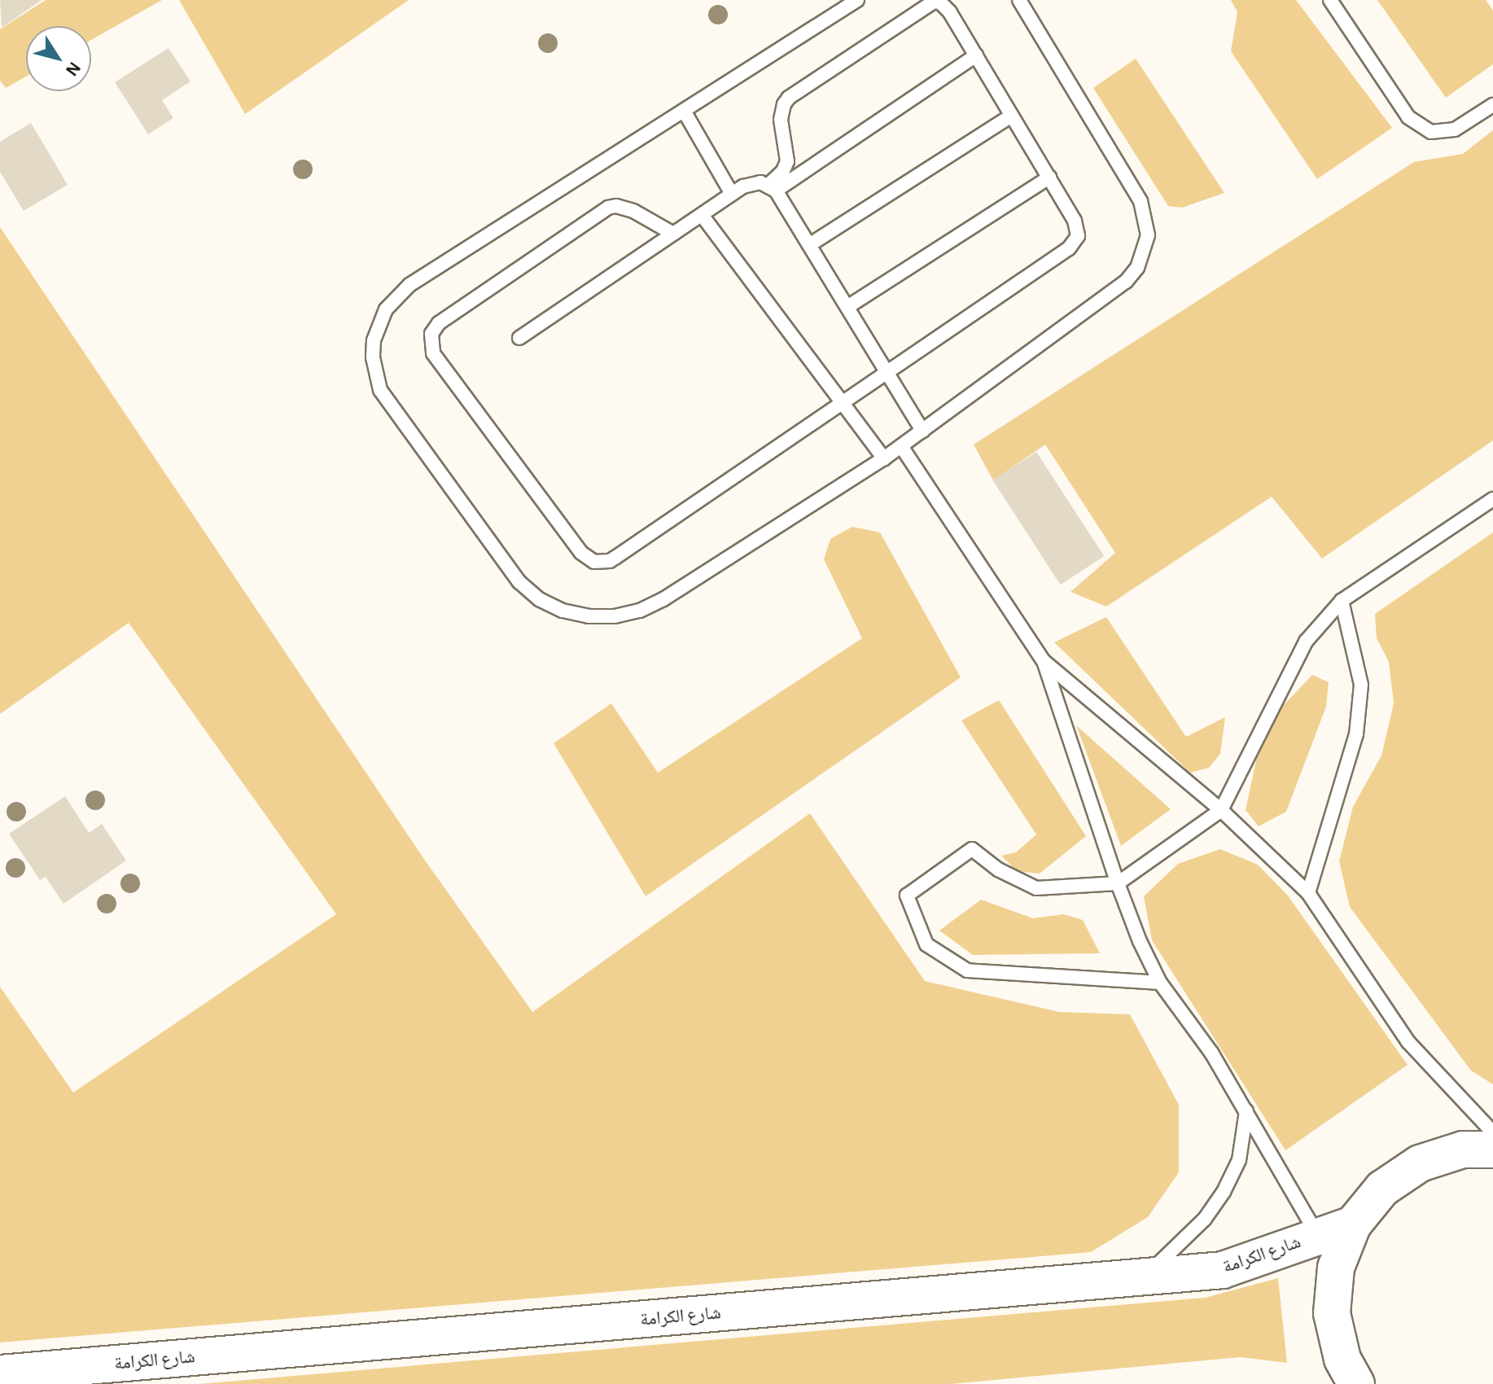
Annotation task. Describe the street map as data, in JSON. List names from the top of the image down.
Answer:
{
  "streets": {
    "main road": ["شارع الكرامة"]
  },
  "north": "bottom right"
}
